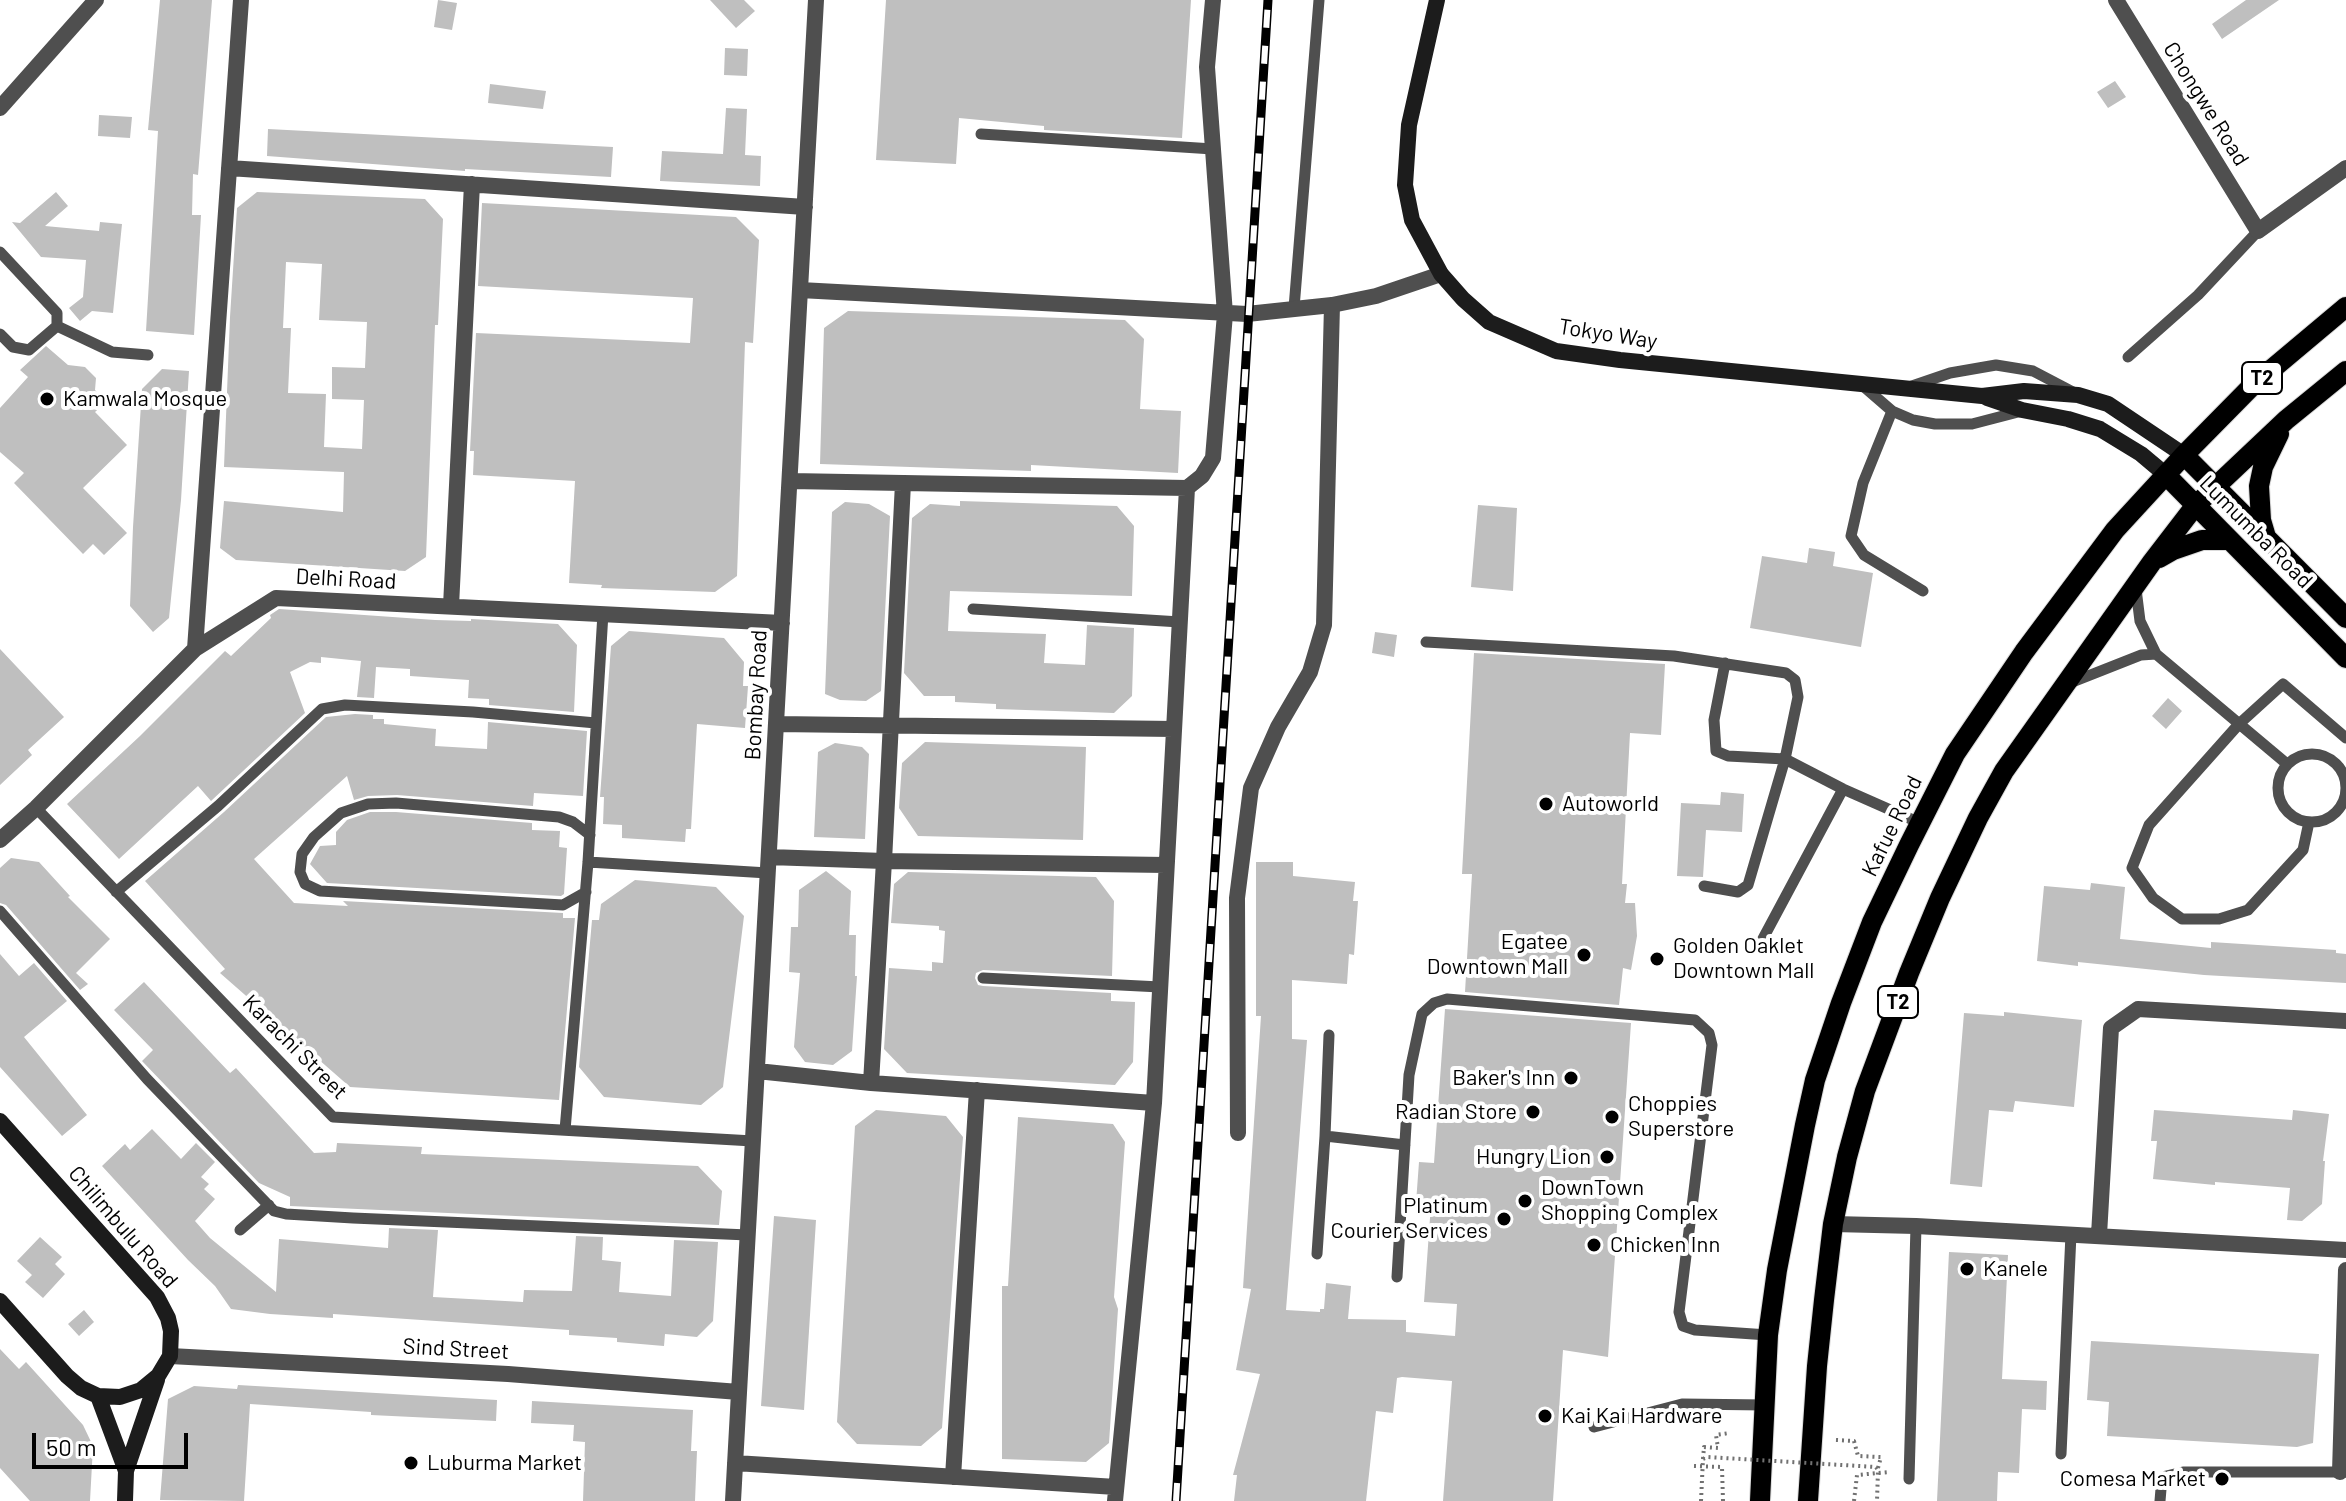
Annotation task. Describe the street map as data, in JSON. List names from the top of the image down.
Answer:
{
  "streets": {
    "main road": [
      "Tokyo Way",
      "T2",
      "Lumumba Road",
      "Kafue Road",
      "Chilimbulu Road"
    ],
    "street": [
      "Chongwe Road",
      "Delhi Road",
      "Bombay Road",
      "Sind Street"
    ],
    "lane": ["Karachi Street"]
  },
  "crossings": [
    ["Tokyo Way", "Lumumba Road"],
    ["Tokyo Way", "Kafue Road"],
    ["T2", "Lumumba Road"],
    ["Lumumba Road", "Kafue Road"],
    ["Delhi Road", "Bombay Road"],
    ["Delhi Road", "Karachi Street"],
    ["Bombay Road", "Karachi Street"],
    ["Bombay Road", "Sind Street"],
    ["Chilimbulu Road", "Sind Street"]
  ],
  "places": [
    "Kamwala Mosque",
    "Autoworld",
    "Egatee Downtown Mall",
    "Golden Oaklet Downtown Mall",
    "Baker's Inn",
    "Radian Store",
    "Choppies Superstore",
    "Hungry Lion",
    "DownTown Shopping Complex",
    "Platinum Courier Services",
    "Chicken Inn",
    "Kanele",
    "Kai Kai Hardware",
    "Luburma Market",
    "Comesa Market"
  ],
  "scale_bar": "50 m"
}
